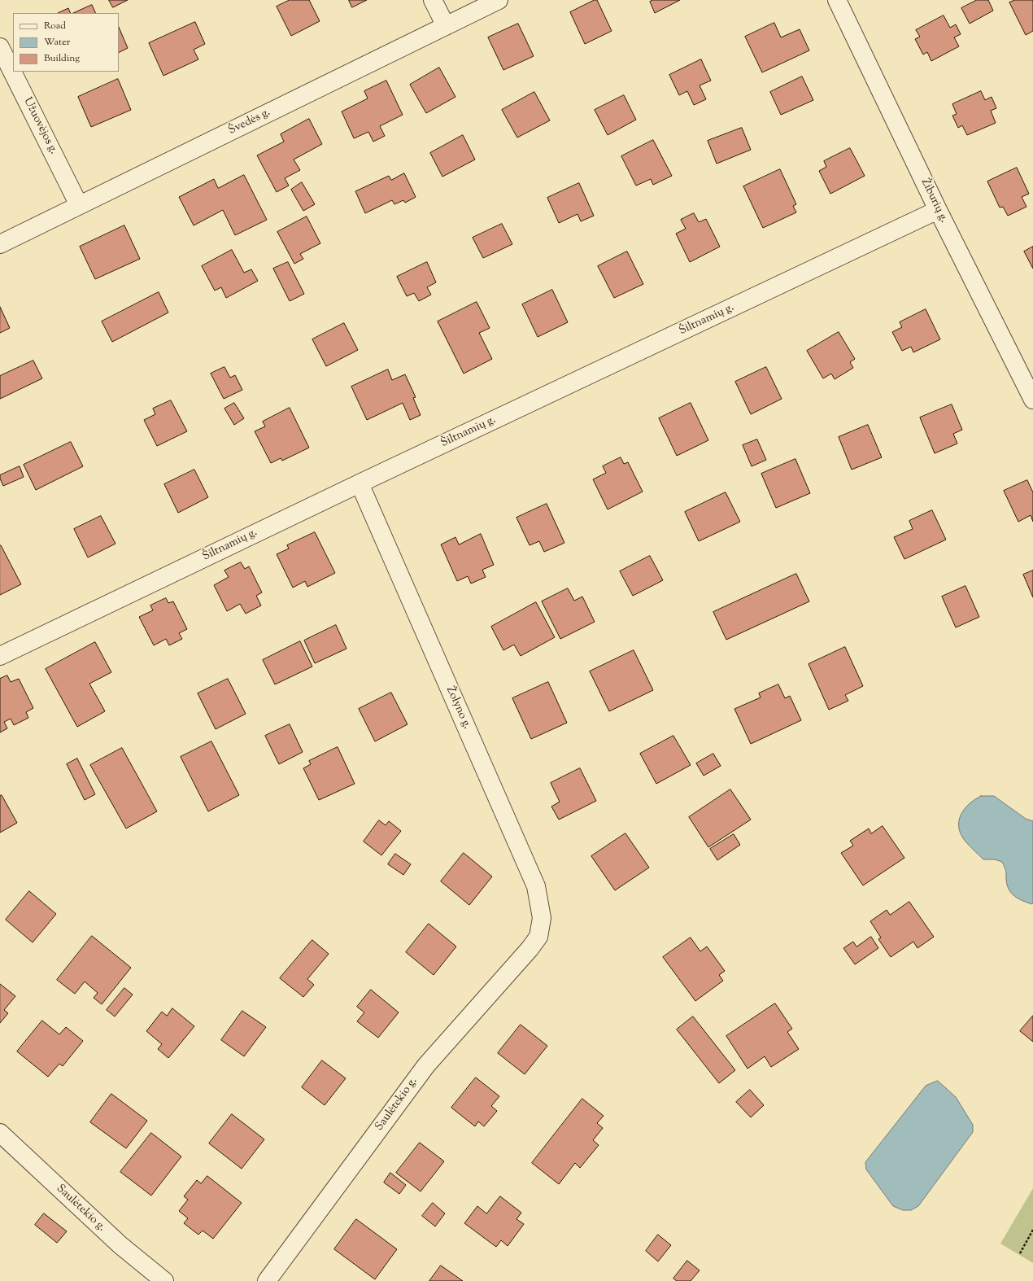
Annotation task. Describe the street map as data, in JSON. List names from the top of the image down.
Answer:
{
  "streets": {
    "street": [
      "Švedės g.",
      "Užuovėjos g.",
      "Žiburių g.",
      "Šiltnamių g.",
      "Žolyno g.",
      "Saulėtekio g."
    ]
  },
  "crossings": [
    ["Švedės g.", "Užuovėjos g."],
    ["Žiburių g.", "Šiltnamių g."],
    ["Šiltnamių g.", "Žolyno g."],
    ["Žolyno g.", "Saulėtekio g."]
  ],
  "legend": ["Road", "Water", "Building"]
}
